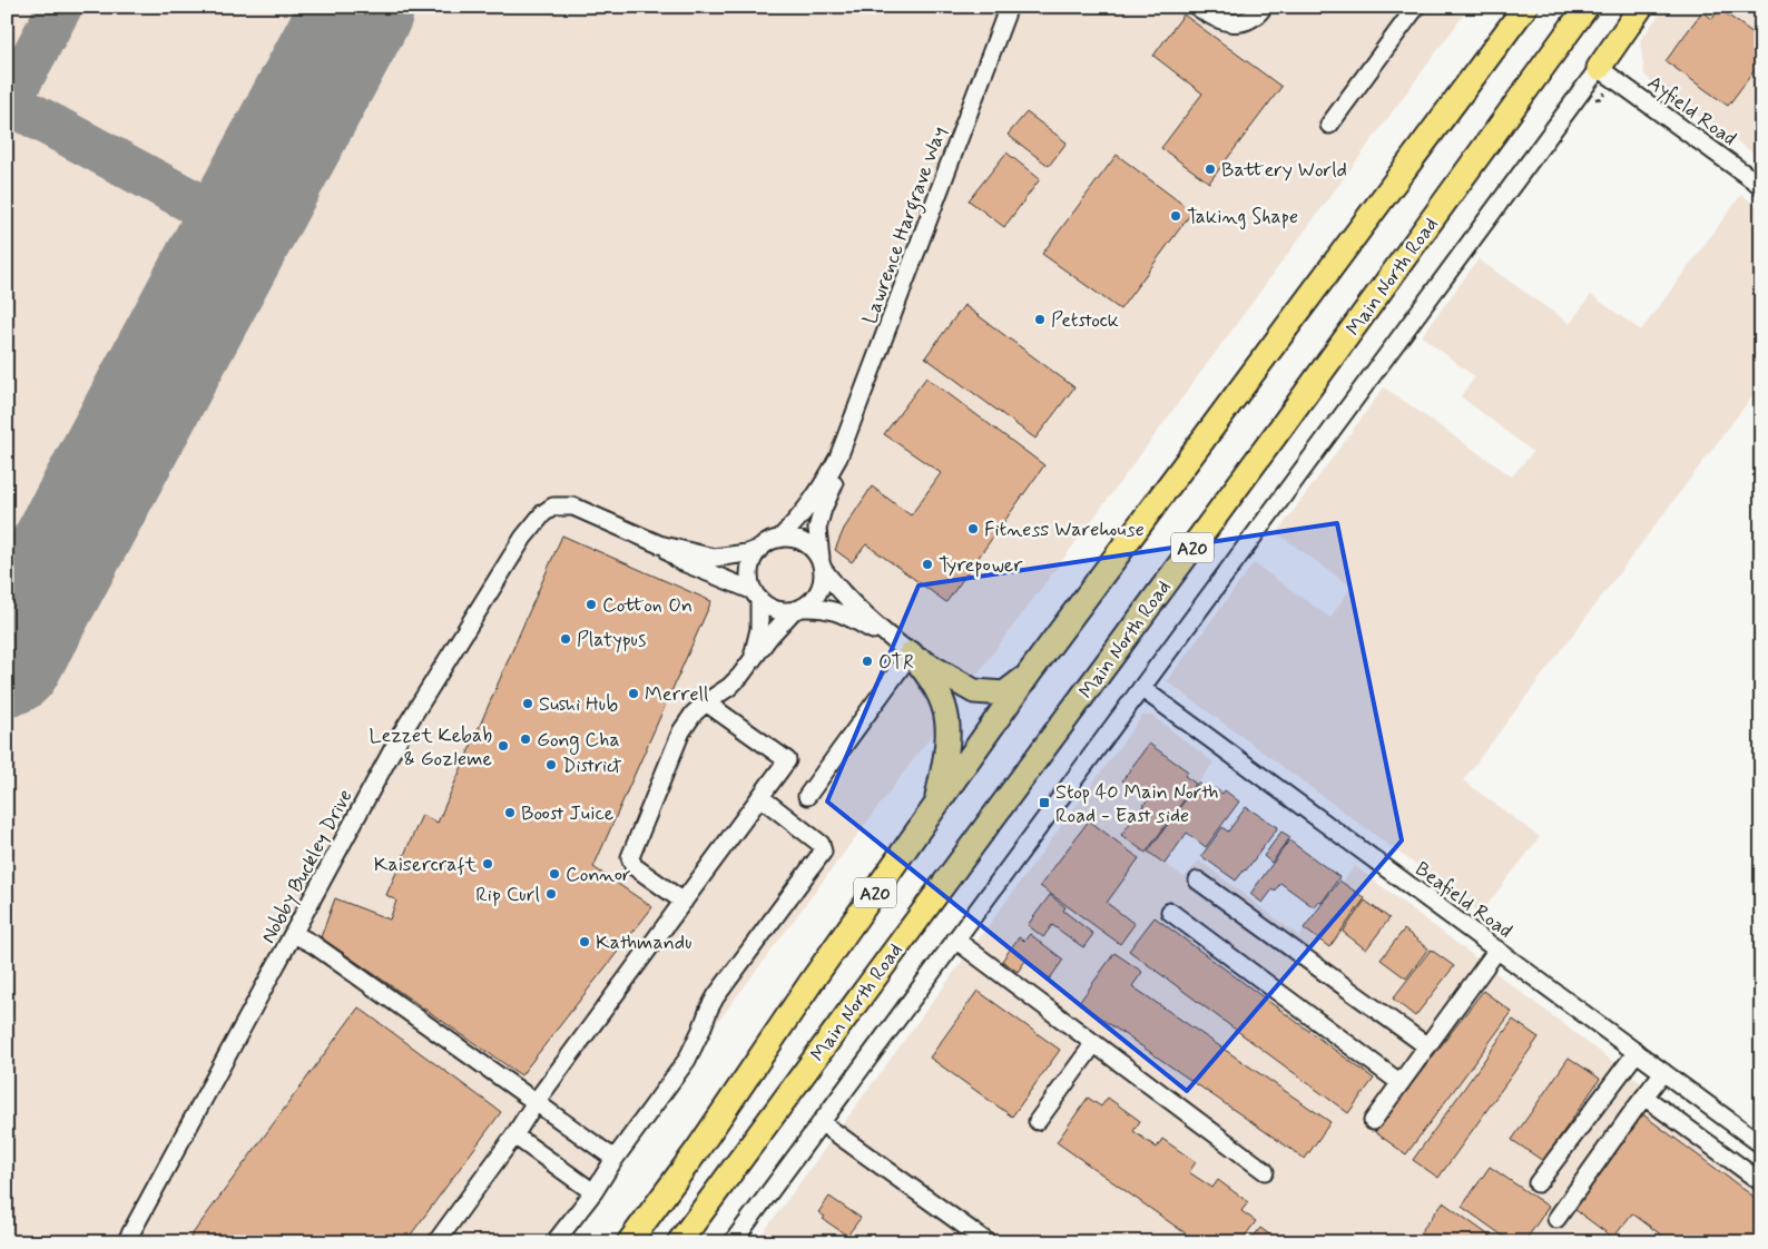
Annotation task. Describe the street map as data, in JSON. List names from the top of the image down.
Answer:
{
  "streets": {
    "highway": ["Main North Road", "A20"],
    "street": [
      "Ayfield Road",
      "Lawrence Hargrave Way",
      "Nobby Buckley Drive",
      "Beafield Road"
    ]
  },
  "crossings": [
    ["Lawrence Hargrave Way", "Nobby Buckley Drive"]
  ],
  "places": {
    "other": [
      "Battery World",
      "Taking Shape",
      "Petstock",
      "Fitness Warehouse",
      "Tyrepower",
      "Cotton On",
      "Platypus",
      "OTR",
      "Merrell",
      "Sushi Hub",
      "Gong Cha",
      "Lezzet Kebab & Gozleme",
      "District",
      "Boost Juice",
      "Kaisercraft",
      "Connor",
      "Rip Curl",
      "Kathmandu"
    ],
    "transit": ["Stop 40 Main North Road - East side"]
  }
}
